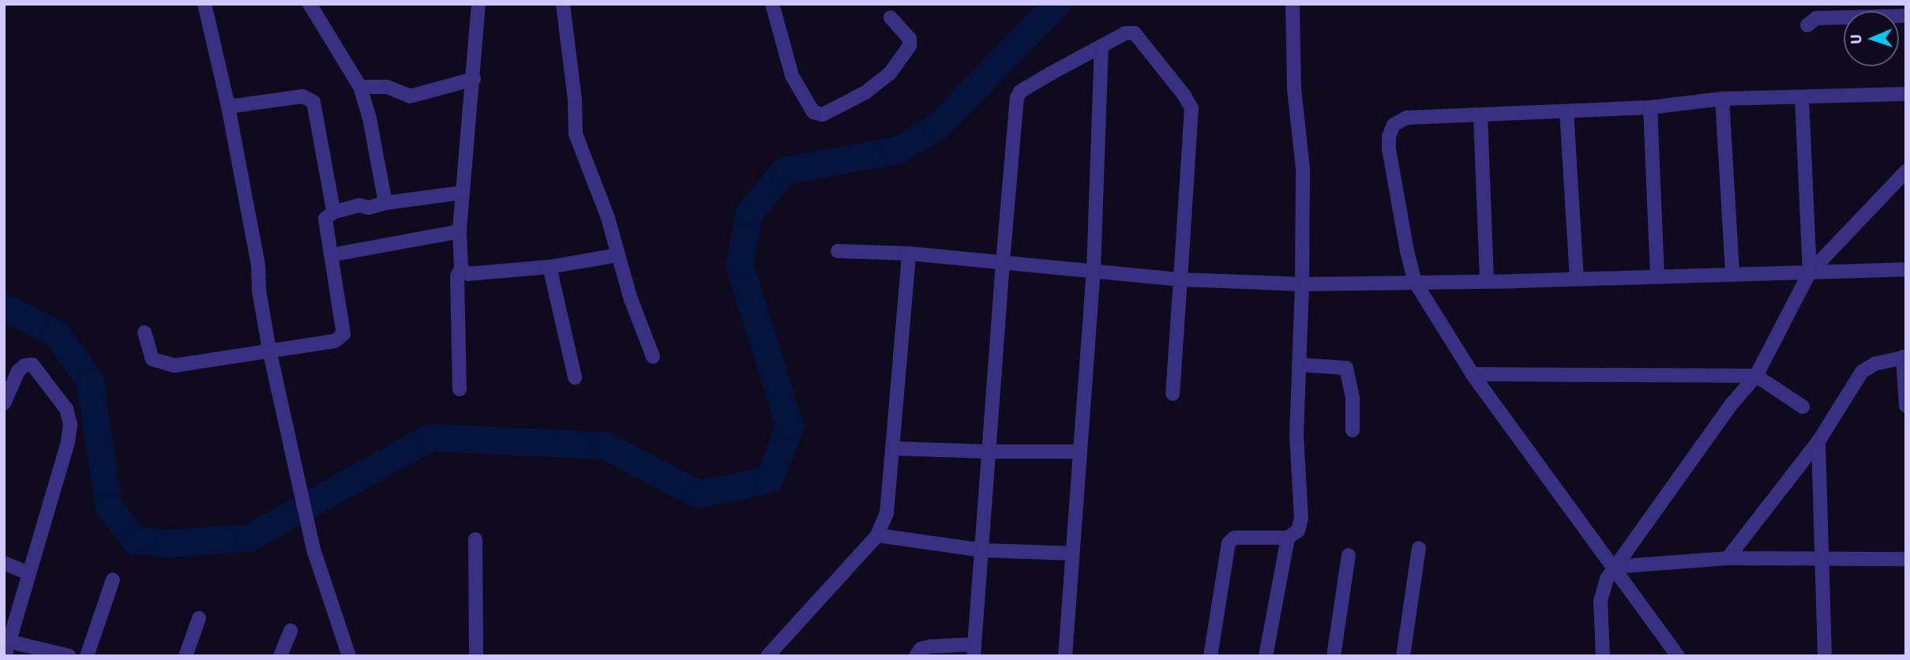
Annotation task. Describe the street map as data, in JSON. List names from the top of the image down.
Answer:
{
  "north": "left"
}
